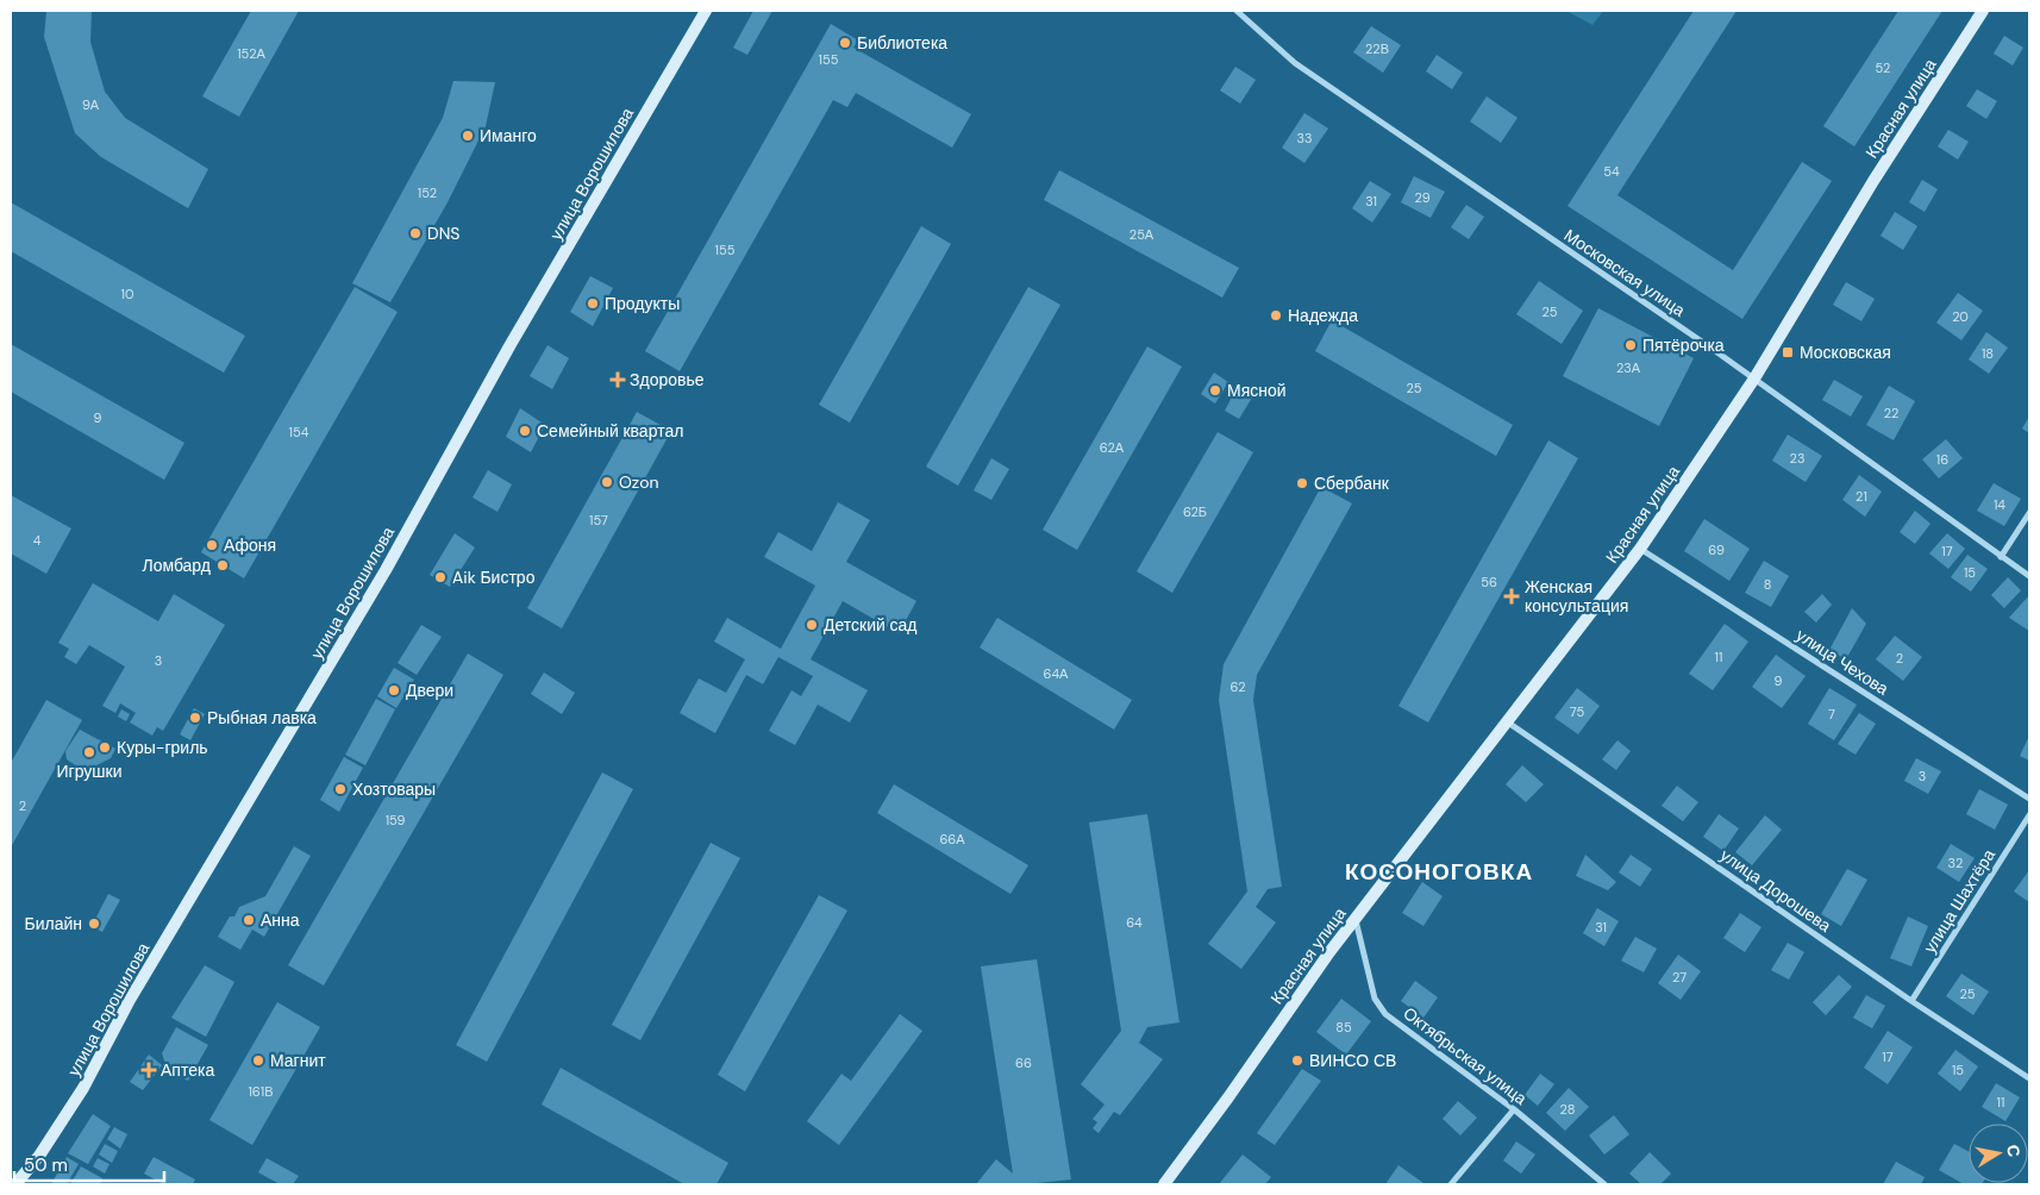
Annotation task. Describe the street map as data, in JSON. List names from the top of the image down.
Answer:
{
  "streets": {
    "street": [
      "Красная улица",
      "улица Ворошилова",
      "Московская улица",
      "улица Чехова",
      "улица Дорошева",
      "улица Шахтёра",
      "Октябрьская улица"
    ]
  },
  "crossings": [
    ["Красная улица", "Московская улица"],
    ["Красная улица", "улица Чехова"],
    ["Красная улица", "улица Дорошева"],
    ["Красная улица", "Октябрьская улица"],
    ["улица Дорошева", "улица Шахтёра"]
  ],
  "districts": ["КОСОНОГОВКА"],
  "places": {
    "other": [
      "Библиотека",
      "Иманго",
      "DNS",
      "Продукты",
      "Надежда",
      "Пятёрочка",
      "Мясной",
      "Семейный квартал",
      "Ozon",
      "Сбербанк",
      "Афоня",
      "Ломбард",
      "Aik Бистро",
      "Детский сад",
      "Двери",
      "Рыбная лавка",
      "Куры-гриль",
      "Игрушки",
      "Хозтовары",
      "Анна",
      "Билайн",
      "Магнит",
      "ВИНСО СВ"
    ],
    "transit": ["Московская"],
    "health": ["Здоровье", "Женская консультация", "Аптека"]
  },
  "house_numbers": [
    "22В",
    "152А",
    "155",
    "52",
    "9А",
    "33",
    "54",
    "152",
    "29",
    "31",
    "25А",
    "155",
    "10",
    "25",
    "20",
    "18",
    "23А",
    "25",
    "22",
    "9",
    "154",
    "62А",
    "23",
    "16",
    "21",
    "14",
    "62Б",
    "157",
    "4",
    "69",
    "17",
    "15",
    "56",
    "8",
    "11",
    "2",
    "3",
    "64А",
    "9",
    "62",
    "75",
    "7",
    "3",
    "2",
    "159",
    "66А",
    "32",
    "64",
    "31",
    "27",
    "25",
    "85",
    "17",
    "66",
    "15",
    "161В",
    "11",
    "28"
  ],
  "scale_bar": "50 m",
  "north": "right"
}
